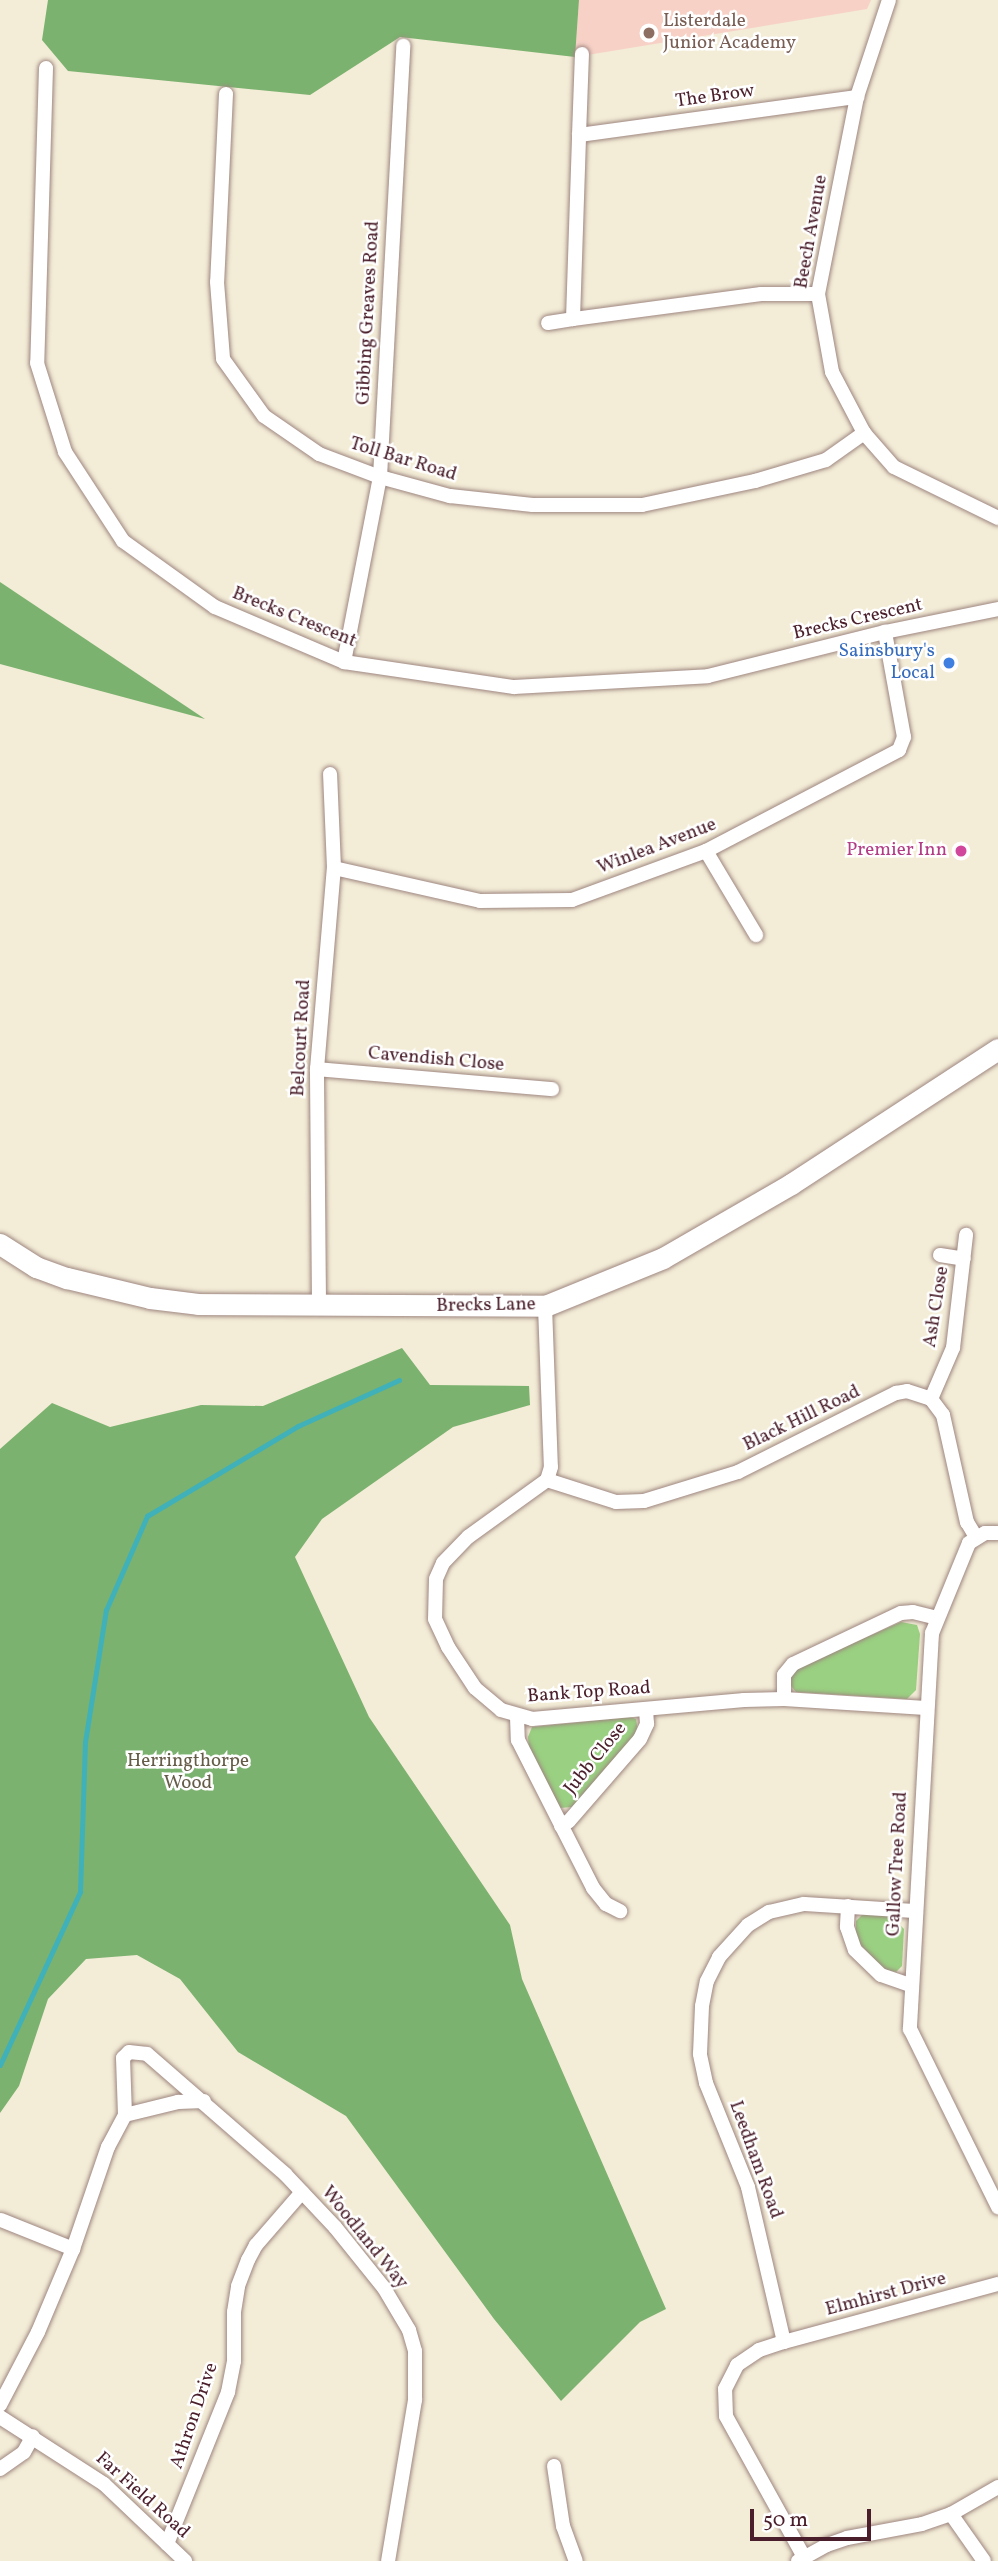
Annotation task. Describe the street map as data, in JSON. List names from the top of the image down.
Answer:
{
  "streets": {
    "street": [
      "The Brow",
      "Beech Avenue",
      "Gibbing Greaves Road",
      "Toll Bar Road",
      "Brecks Crescent",
      "Winlea Avenue",
      "Belcourt Road",
      "Cavendish Close",
      "Brecks Lane",
      "Ash Close",
      "Black Hill Road",
      "Bank Top Road",
      "Jubb Close",
      "Gallow Tree Road",
      "Leedham Road",
      "Woodland Way",
      "Elmhirst Drive",
      "Athron Drive",
      "Far Field Road"
    ]
  },
  "crossings": [
    ["The Brow", "Beech Avenue"],
    ["Beech Avenue", "Toll Bar Road"],
    ["Gibbing Greaves Road", "Toll Bar Road"],
    ["Gibbing Greaves Road", "Brecks Crescent"],
    ["Brecks Crescent", "Winlea Avenue"],
    ["Winlea Avenue", "Belcourt Road"],
    ["Belcourt Road", "Cavendish Close"],
    ["Belcourt Road", "Brecks Lane"],
    ["Ash Close", "Black Hill Road"],
    ["Black Hill Road", "Bank Top Road"],
    ["Bank Top Road", "Jubb Close"],
    ["Bank Top Road", "Gallow Tree Road"],
    ["Gallow Tree Road", "Leedham Road"],
    ["Leedham Road", "Elmhirst Drive"],
    ["Woodland Way", "Athron Drive"],
    ["Athron Drive", "Far Field Road"]
  ],
  "parks": ["Herringthorpe Wood"],
  "places": ["Listerdale Junior Academy", "Sainsbury's Local", "Premier Inn"],
  "scale_bar": "50 m"
}
